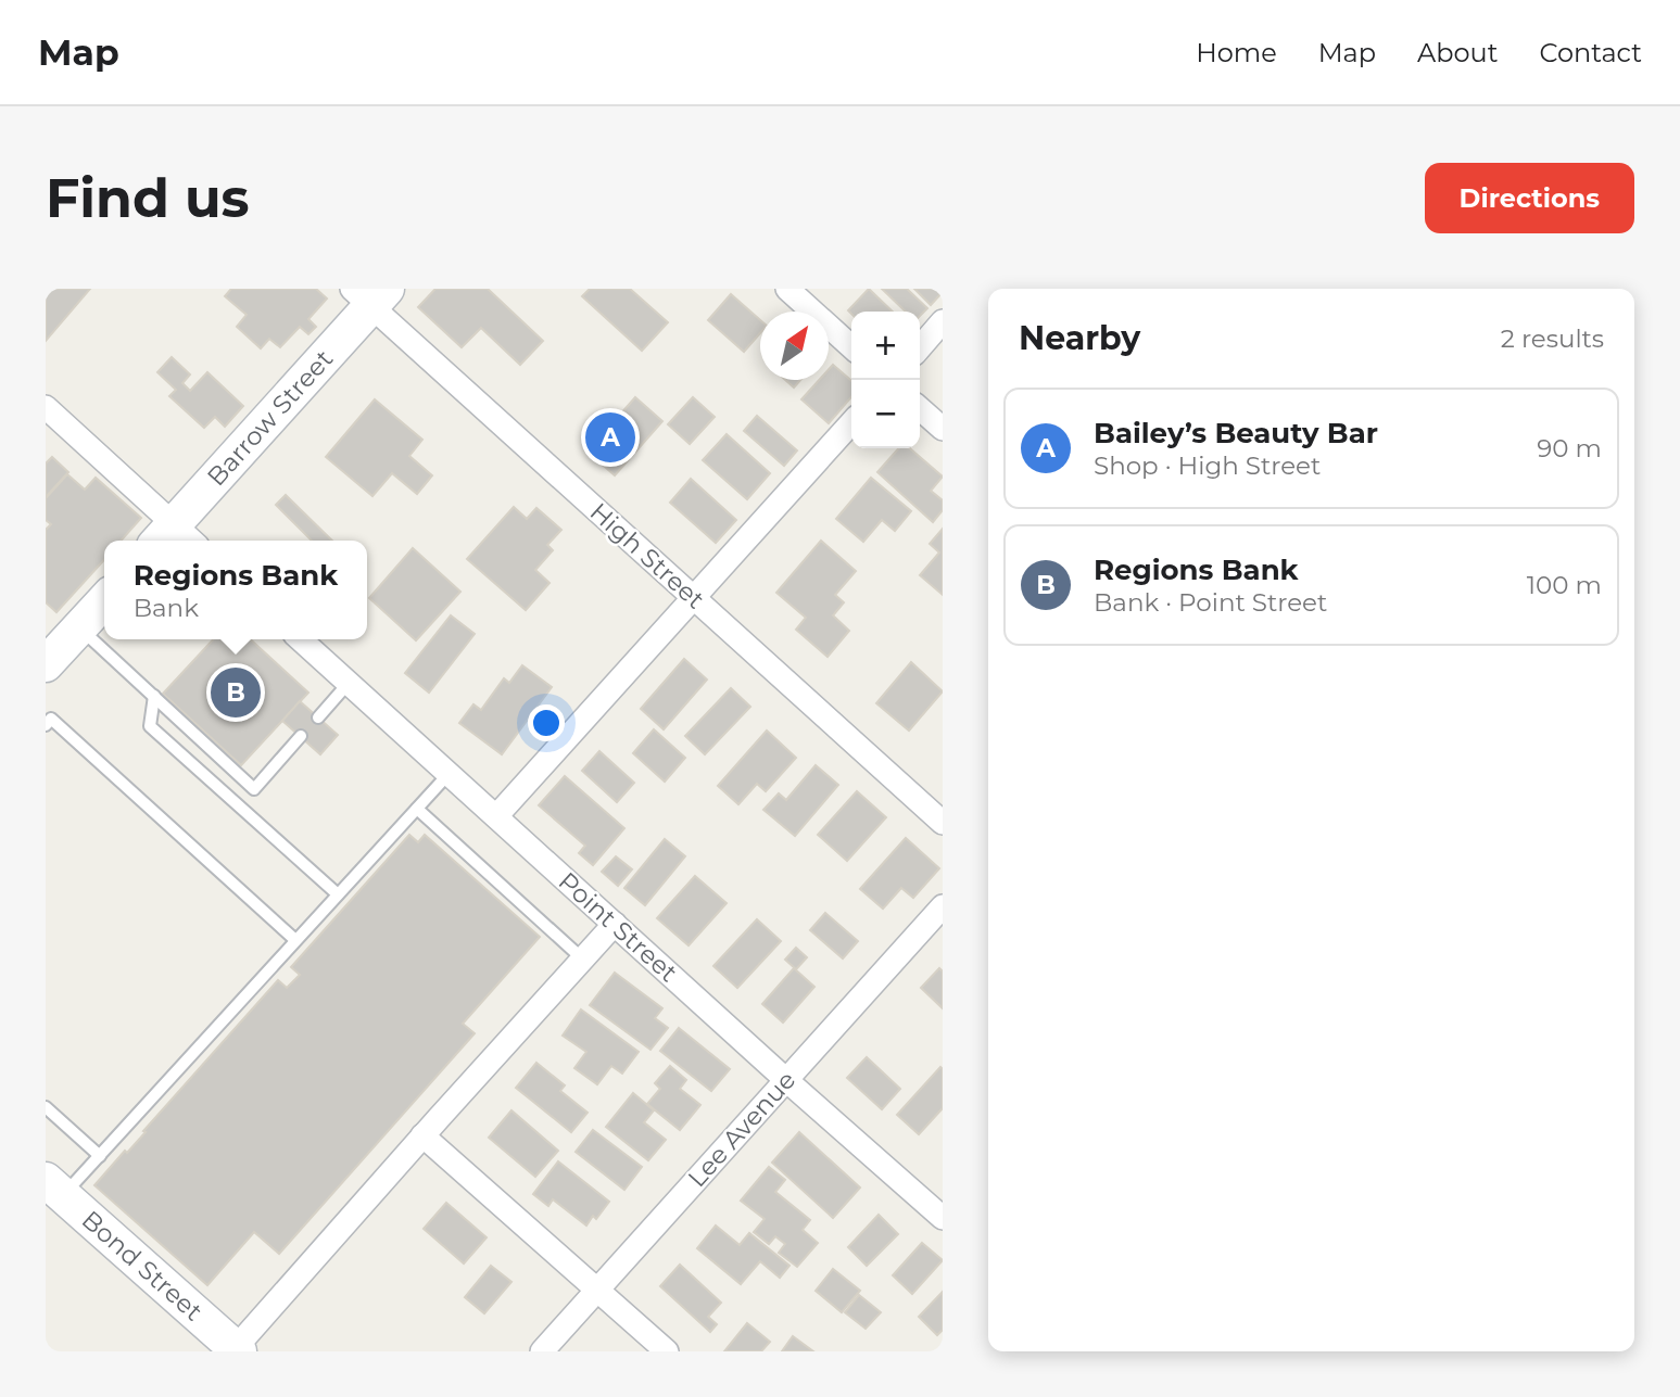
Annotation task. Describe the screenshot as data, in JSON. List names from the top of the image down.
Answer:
{
  "streets": {
    "main road": ["Barrow Street", "Bond Street"],
    "street": ["High Street", "Point Street", "Lee Avenue"]
  },
  "crossings": [
    ["Barrow Street", "High Street"],
    ["Point Street", "Lee Avenue"]
  ],
  "north": "top right",
  "page": {
    "header": "Map",
    "nav": [
      "Home",
      "Map",
      "About",
      "Contact"
    ],
    "buttons": "Directions",
    "title": "Find us",
    "heading": ["Nearby", "2 results"],
    "map_buttons": ["+", "−"],
    "list": [
      {
        "mark": "A",
        "name": "Bailey’s Beauty Bar",
        "note": "Shop · High Street",
        "value": "90 m"
      },
      {
        "mark": "B",
        "name": "Regions Bank",
        "note": "Bank · Point Street",
        "value": "100 m"
      }
    ],
    "pins": ["A", "B"],
    "popup": ["Regions Bank", "Bank"]
  }
}
